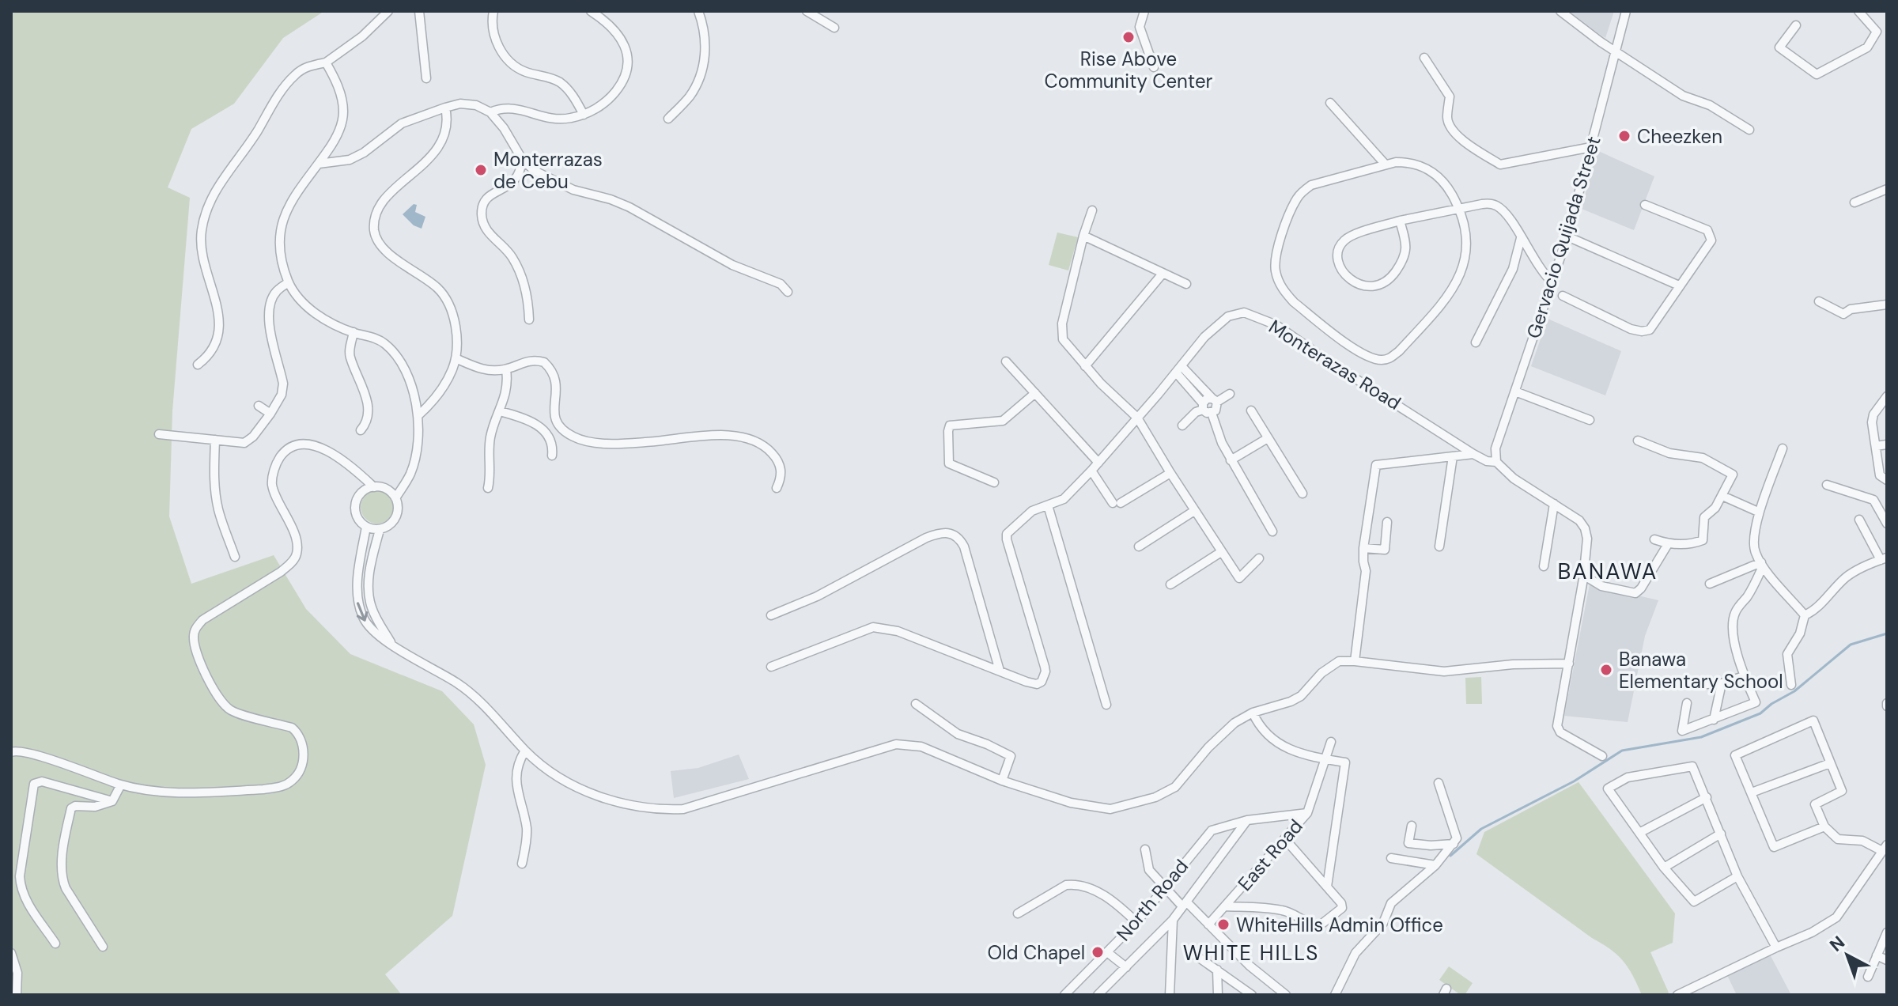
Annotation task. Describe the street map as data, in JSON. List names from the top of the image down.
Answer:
{
  "streets": {
    "street": [
      "Gervacio Quijada Street",
      "Monterazas Road",
      "East Road",
      "North Road"
    ]
  },
  "crossings": [
    ["Gervacio Quijada Street", "Monterazas Road"],
    ["East Road", "North Road"]
  ],
  "districts": ["BANAWA", "WHITE HILLS"],
  "places": [
    "Rise Above Community Center",
    "Cheezken",
    "Monterrazas de Cebu",
    "Banawa Elementary School",
    "WhiteHills Admin Office",
    "Old Chapel"
  ],
  "north": "top left"
}
